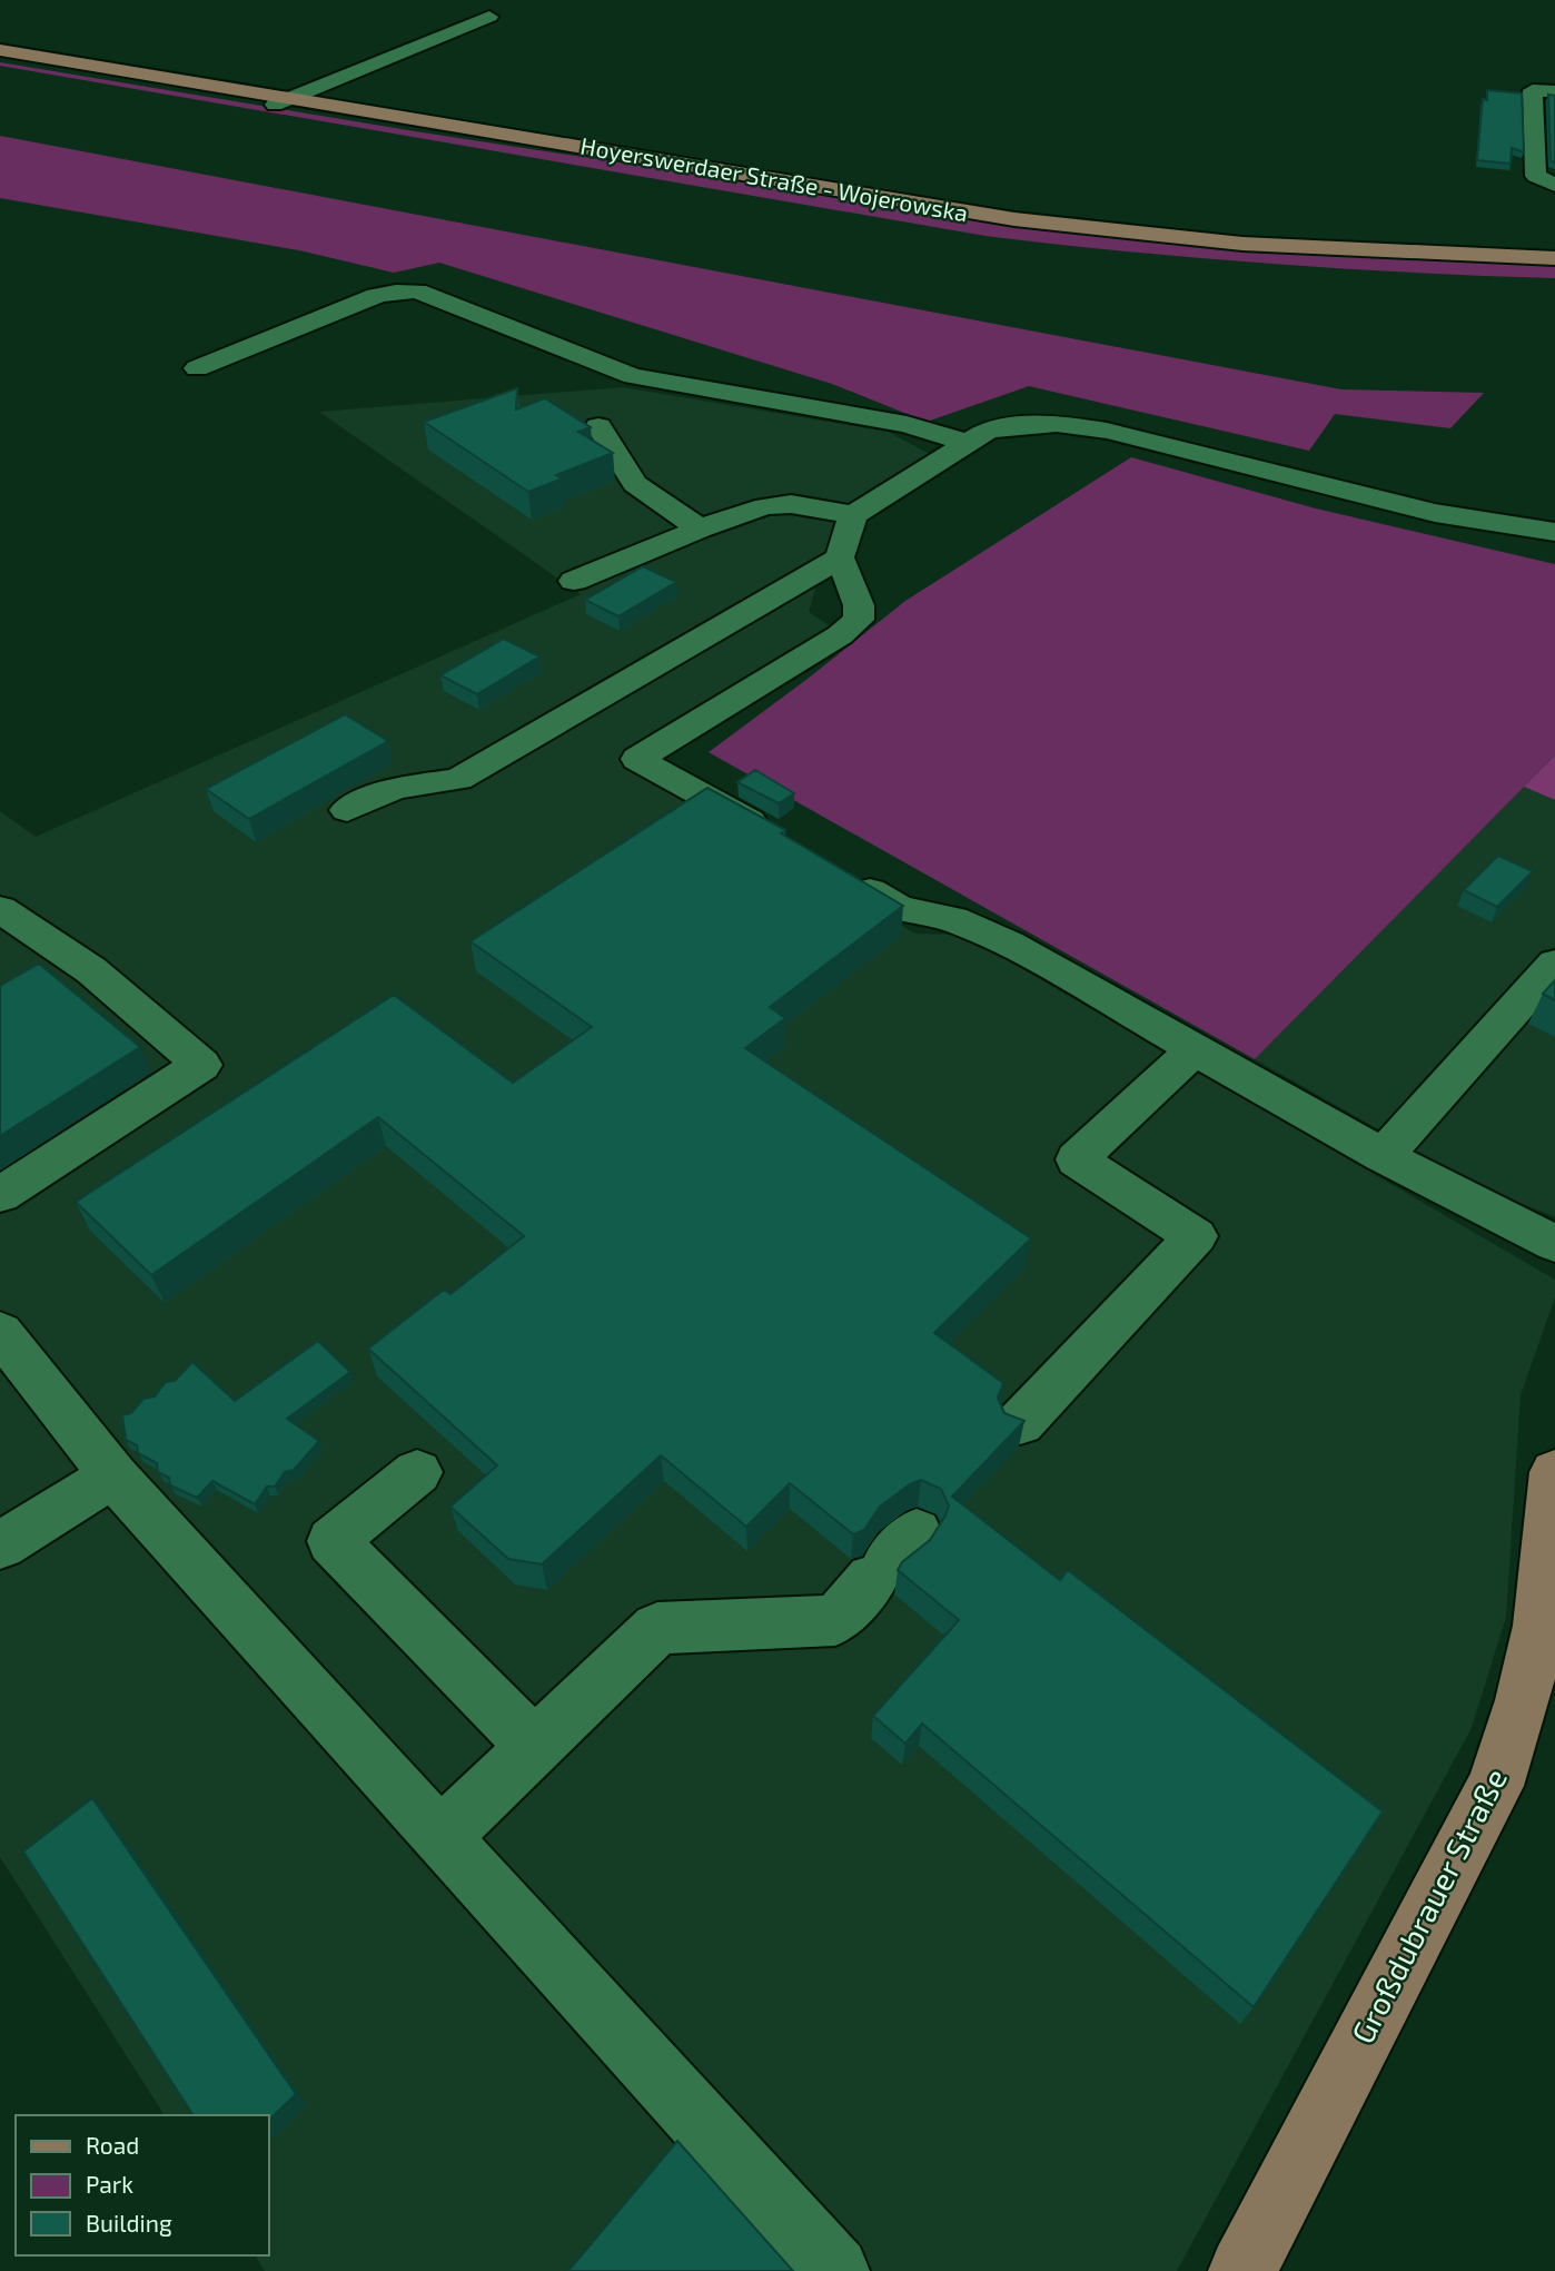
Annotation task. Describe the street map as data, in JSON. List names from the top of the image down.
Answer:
{
  "streets": {
    "main road": ["Hoyerswerdaer Straße - Wojerowska", "Großdubrauer Straße"]
  },
  "legend": ["Road", "Park", "Building"]
}
